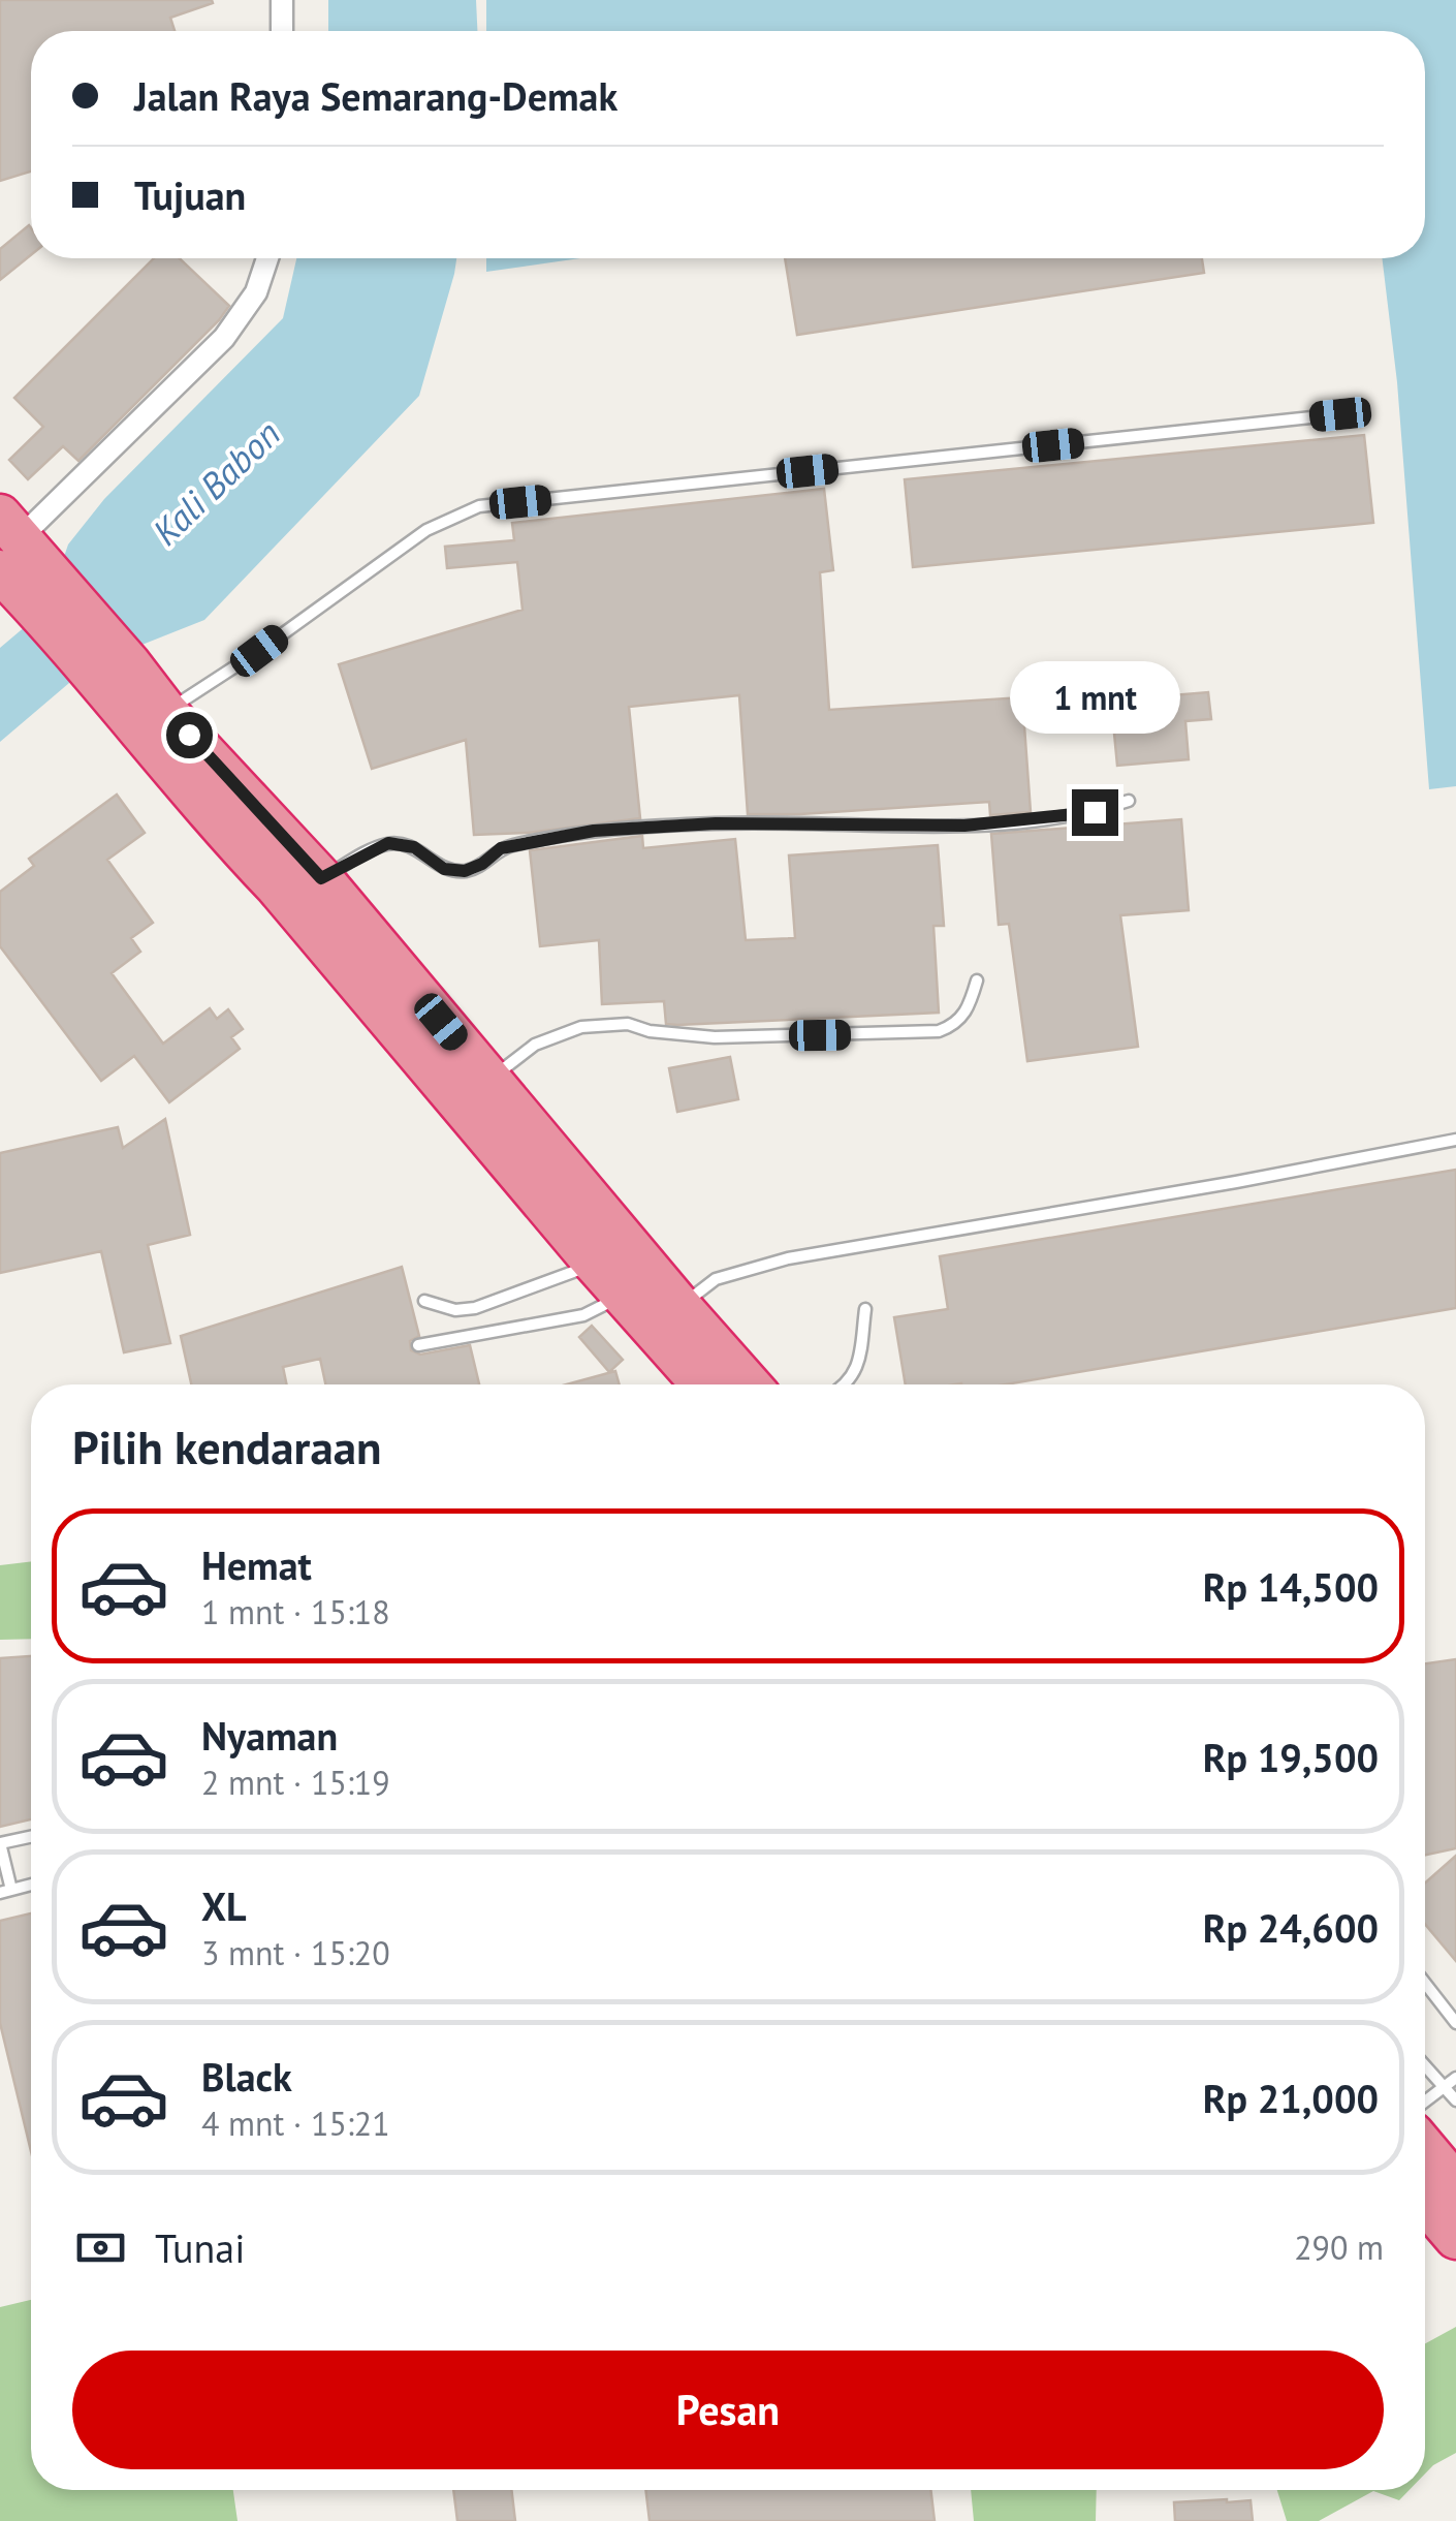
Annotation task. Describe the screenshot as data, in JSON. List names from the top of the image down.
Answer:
{
  "water": ["Kali Babon"],
  "page": {
    "banner": ["Jalan Raya Semarang-Demak", "Tujuan"],
    "bubble": "1 mnt",
    "heading": "Pilih kendaraan",
    "list": [
      {
        "name": "Hemat",
        "note": "1 mnt · 15:18",
        "value": "Rp 14,500"
      },
      {
        "name": "Nyaman",
        "note": "2 mnt · 15:19",
        "value": "Rp 19,500"
      },
      {
        "name": "XL",
        "note": "3 mnt · 15:20",
        "value": "Rp 24,600"
      },
      {
        "name": "Black",
        "note": "4 mnt · 15:21",
        "value": "Rp 21,000"
      }
    ],
    "pay": ["Tunai", "290 m"],
    "buttons": "Pesan"
  }
}
